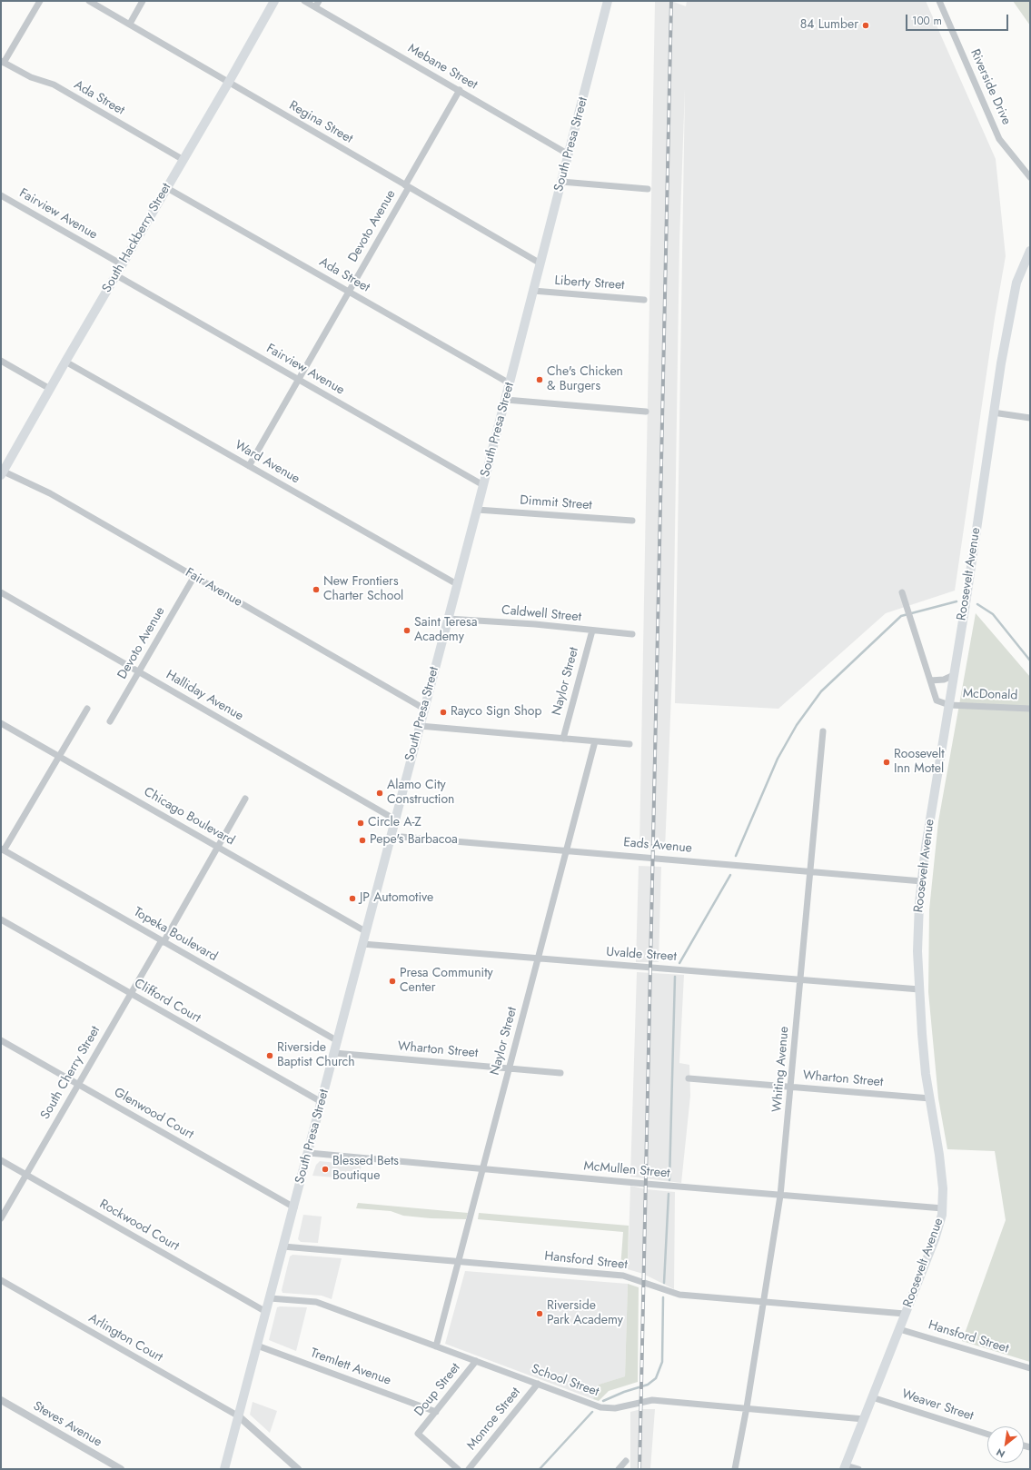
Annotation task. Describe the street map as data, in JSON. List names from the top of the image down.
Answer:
{
  "streets": {
    "main road": ["South Presa Street", "South Hackberry Street", "Roosevelt Avenue"],
    "street": [
      "Mebane Street",
      "Riverside Drive",
      "Ada Street",
      "Regina Street",
      "Fairview Avenue",
      "Devoto Avenue",
      "Liberty Street",
      "Ward Avenue",
      "Dimmit Street",
      "Fair Avenue",
      "Caldwell Street",
      "Naylor Street",
      "McDonald",
      "Halliday Avenue",
      "Chicago Boulevard",
      "Eads Avenue",
      "Topeka Boulevard",
      "Uvalde Street",
      "Clifford Court",
      "Wharton Street",
      "Whiting Avenue",
      "South Cherry Street",
      "Glenwood Court",
      "McMullen Street",
      "Rockwood Court",
      "Hansford Street",
      "Arlington Court",
      "Tremlett Avenue",
      "School Street",
      "Doup Street",
      "Weaver Street",
      "Monroe Street",
      "Steves Avenue"
    ]
  },
  "crossings": [
    ["Mebane Street", "South Presa Street"],
    ["Mebane Street", "Devoto Avenue"],
    ["Ada Street", "South Presa Street"],
    ["Ada Street", "Devoto Avenue"],
    ["Ada Street", "South Hackberry Street"],
    ["Regina Street", "South Presa Street"],
    ["Regina Street", "Devoto Avenue"],
    ["Regina Street", "South Hackberry Street"],
    ["South Presa Street", "Fairview Avenue"],
    ["South Presa Street", "Liberty Street"],
    ["South Presa Street", "Ward Avenue"],
    ["South Presa Street", "Dimmit Street"],
    ["South Presa Street", "Fair Avenue"],
    ["South Presa Street", "Caldwell Street"],
    ["South Presa Street", "Halliday Avenue"],
    ["South Presa Street", "Chicago Boulevard"],
    ["South Presa Street", "Eads Avenue"],
    ["South Presa Street", "Topeka Boulevard"],
    ["South Presa Street", "Uvalde Street"],
    ["South Presa Street", "Clifford Court"],
    ["South Presa Street", "Wharton Street"],
    ["South Presa Street", "Glenwood Court"],
    ["South Presa Street", "McMullen Street"],
    ["South Presa Street", "Rockwood Court"],
    ["South Presa Street", "Hansford Street"],
    ["South Presa Street", "Arlington Court"],
    ["South Presa Street", "Tremlett Avenue"],
    ["South Presa Street", "School Street"],
    ["Fairview Avenue", "Devoto Avenue"],
    ["Fairview Avenue", "South Hackberry Street"],
    ["Devoto Avenue", "Ward Avenue"],
    ["Devoto Avenue", "Fair Avenue"],
    ["Devoto Avenue", "Halliday Avenue"],
    ["South Hackberry Street", "Ward Avenue"],
    ["South Hackberry Street", "Fair Avenue"],
    ["Roosevelt Avenue", "McDonald"],
    ["Roosevelt Avenue", "Eads Avenue"],
    ["Roosevelt Avenue", "Uvalde Street"],
    ["Roosevelt Avenue", "Wharton Street"],
    ["Roosevelt Avenue", "McMullen Street"],
    ["Roosevelt Avenue", "Hansford Street"],
    ["Roosevelt Avenue", "School Street"],
    ["Roosevelt Avenue", "Weaver Street"],
    ["Caldwell Street", "Naylor Street"],
    ["Naylor Street", "Eads Avenue"],
    ["Naylor Street", "Uvalde Street"],
    ["Naylor Street", "Wharton Street"],
    ["Naylor Street", "McMullen Street"],
    ["Naylor Street", "Hansford Street"],
    ["Naylor Street", "School Street"],
    ["Chicago Boulevard", "South Cherry Street"],
    ["Eads Avenue", "Whiting Avenue"],
    ["Topeka Boulevard", "South Cherry Street"],
    ["Uvalde Street", "Whiting Avenue"],
    ["Clifford Court", "South Cherry Street"],
    ["Wharton Street", "Whiting Avenue"],
    ["Whiting Avenue", "McMullen Street"],
    ["Whiting Avenue", "Hansford Street"],
    ["Whiting Avenue", "School Street"],
    ["South Cherry Street", "Glenwood Court"],
    ["South Cherry Street", "Rockwood Court"],
    ["Tremlett Avenue", "Doup Street"],
    ["School Street", "Doup Street"],
    ["School Street", "Monroe Street"]
  ],
  "places": [
    "84 Lumber",
    "Che's Chicken & Burgers",
    "New Frontiers Charter School",
    "Saint Teresa Academy",
    "Rayco Sign Shop",
    "Roosevelt Inn Motel",
    "Alamo City Construction",
    "Circle A-Z",
    "Pepe's Barbacoa",
    "JP Automotive",
    "Presa Community Center",
    "Riverside Baptist Church",
    "Blessed Bets Boutique",
    "Riverside Park Academy"
  ],
  "scale_bar": "100 m",
  "north": "bottom left"
}
